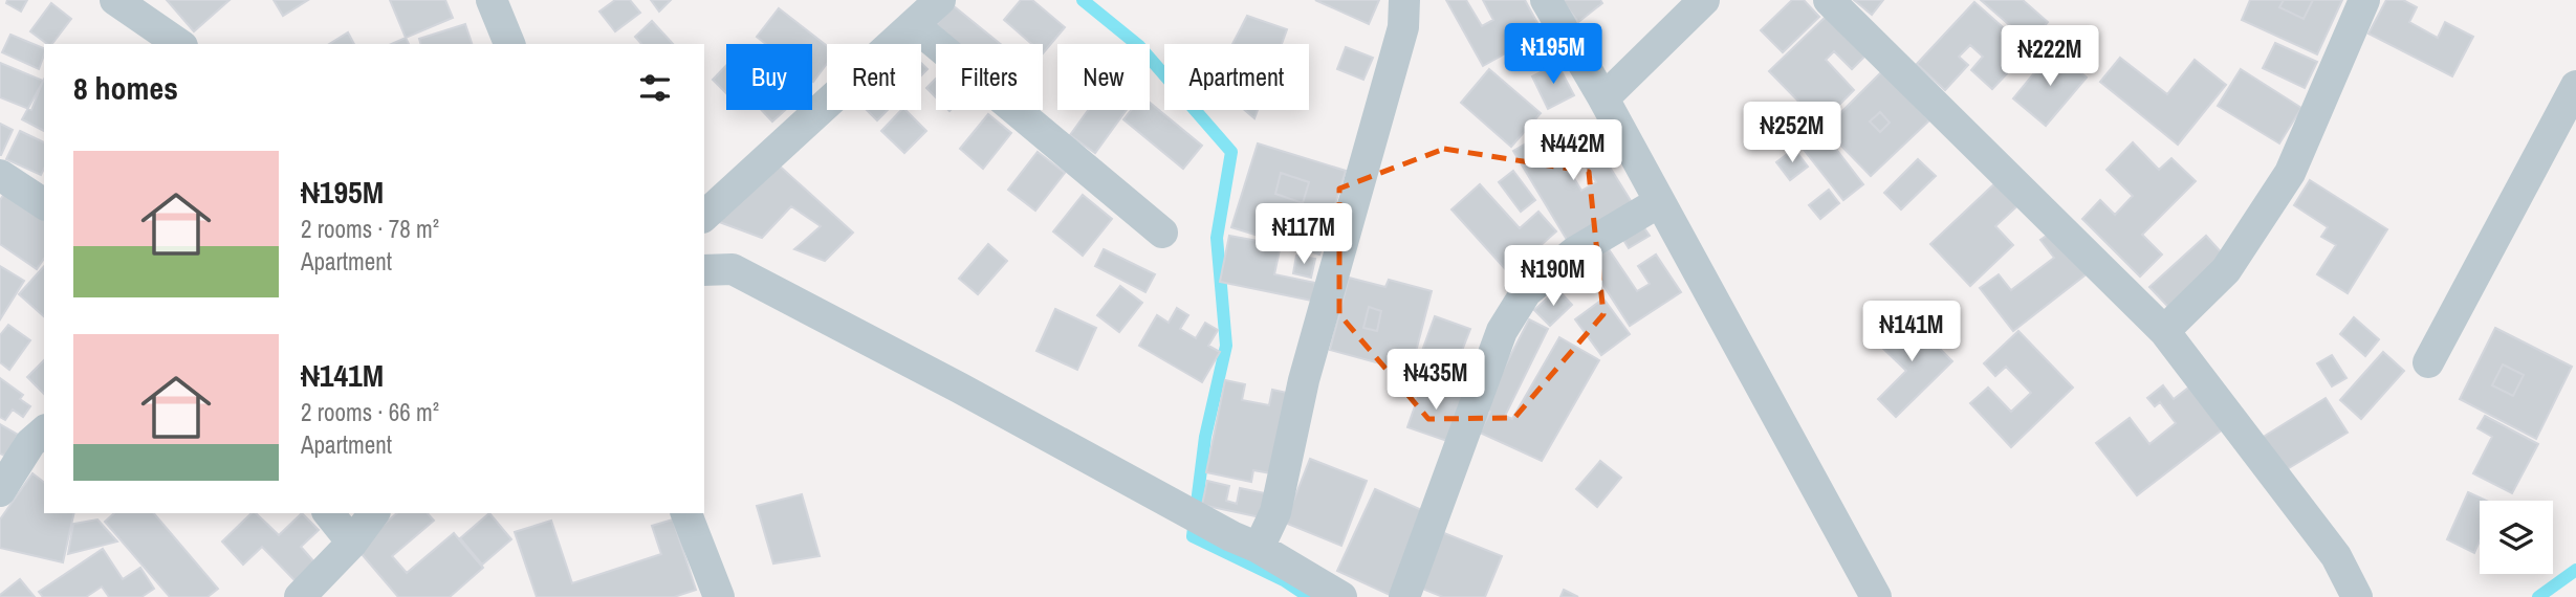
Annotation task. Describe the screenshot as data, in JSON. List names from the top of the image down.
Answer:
{
  "page": {
    "price": [
      "₦195M",
      "₦222M",
      "₦252M",
      "₦442M",
      "₦117M",
      "₦190M",
      "₦141M",
      "₦435M"
    ],
    "chip": [
      "Buy",
      "Rent",
      "Filters",
      "New",
      "Apartment"
    ],
    "heading": "8 homes",
    "list": [
      {
        "name": "₦195M",
        "note": "2 rooms · 78 m² · Apartment"
      },
      {
        "name": "₦141M",
        "note": "2 rooms · 66 m² · Apartment"
      }
    ]
  }
}
